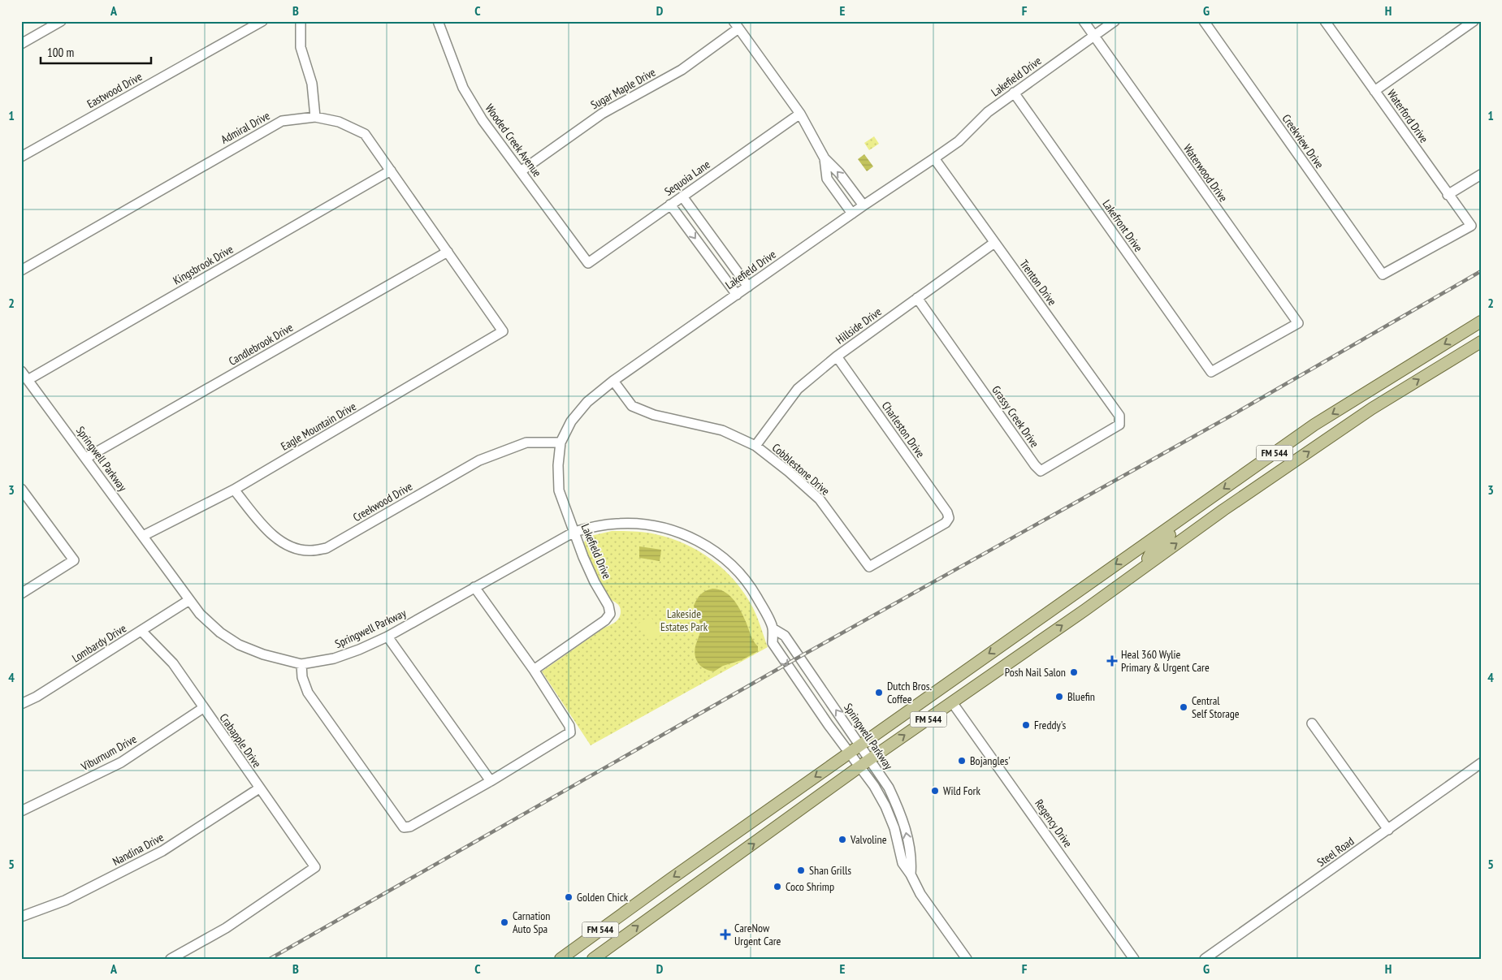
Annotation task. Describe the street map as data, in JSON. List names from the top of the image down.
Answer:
{
  "streets": {
    "main road": ["FM 544"],
    "street": [
      "Lakefield Drive",
      "Sugar Maple Drive",
      "Eastwood Drive",
      "Waterford Drive",
      "Admiral Drive",
      "Wooded Creek Avenue",
      "Creekview Drive",
      "Waterwood Drive",
      "Sequoia Lane",
      "Lakefront Drive",
      "Kingsbrook Drive",
      "Trenton Drive",
      "Hillside Drive",
      "Candlebrook Drive",
      "Grassy Creek Drive",
      "Eagle Mountain Drive",
      "Charleston Drive",
      "Springwell Parkway",
      "Cobblestone Drive",
      "Creekwood Drive",
      "Lombardy Drive",
      "Crabapple Drive",
      "Viburnum Drive",
      "Regency Drive",
      "Nandina Drive",
      "Steel Road"
    ]
  },
  "crossings": [
    ["Lakefield Drive", "Waterwood Drive"],
    ["Lakefield Drive", "Lakefront Drive"],
    ["Lakefield Drive", "Trenton Drive"],
    ["Lakefield Drive", "Springwell Parkway"],
    ["Lakefield Drive", "Cobblestone Drive"],
    ["Lakefield Drive", "Creekwood Drive"],
    ["Sugar Maple Drive", "Wooded Creek Avenue"],
    ["Waterford Drive", "Creekview Drive"],
    ["Admiral Drive", "Kingsbrook Drive"],
    ["Admiral Drive", "Candlebrook Drive"],
    ["Admiral Drive", "Eagle Mountain Drive"],
    ["Wooded Creek Avenue", "Sequoia Lane"],
    ["Waterwood Drive", "Lakefront Drive"],
    ["Kingsbrook Drive", "Springwell Parkway"],
    ["Trenton Drive", "Hillside Drive"],
    ["Trenton Drive", "Grassy Creek Drive"],
    ["Hillside Drive", "Grassy Creek Drive"],
    ["Hillside Drive", "Charleston Drive"],
    ["Hillside Drive", "Cobblestone Drive"],
    ["Candlebrook Drive", "Springwell Parkway"],
    ["Eagle Mountain Drive", "Springwell Parkway"],
    ["Eagle Mountain Drive", "Creekwood Drive"],
    ["Charleston Drive", "Cobblestone Drive"],
    ["FM 544", "Springwell Parkway"],
    ["FM 544", "Regency Drive"],
    ["Springwell Parkway", "Lombardy Drive"],
    ["Lombardy Drive", "Crabapple Drive"],
    ["Crabapple Drive", "Viburnum Drive"],
    ["Crabapple Drive", "Nandina Drive"]
  ],
  "parks": ["Lakeside Estates Park"],
  "places": {
    "health": ["Heal 360 Wylie Primary & Urgent Care", "CareNow Urgent Care"],
    "other": [
      "Posh Nail Salon",
      "Dutch Bros. Coffee",
      "Bluefin",
      "Central Self Storage",
      "Freddy's",
      "Bojangles'",
      "Wild Fork",
      "Valvoline",
      "Shan Grills",
      "Coco Shrimp",
      "Golden Chick",
      "Carnation Auto Spa"
    ]
  },
  "scale_bar": "100 m",
  "grid": {
    "columns": [
      "A",
      "B",
      "C",
      "D",
      "E",
      "F",
      "G",
      "H"
    ],
    "rows": [
      "1",
      "2",
      "3",
      "4",
      "5"
    ]
  }
}
